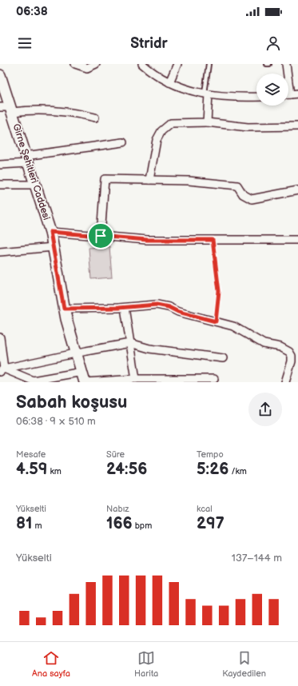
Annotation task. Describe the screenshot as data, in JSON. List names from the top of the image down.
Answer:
{
  "streets": {
    "street": ["Girne Şehitleri Caddesi"]
  },
  "page": {
    "status": "06:38",
    "header": "Stridr",
    "heading": ["Sabah koşusu", "06:38 · 9 × 510 m"],
    "stats": [
      ["Mesafe", "4.59 km"],
      ["Süre", "24:56"],
      ["Tempo", "5:26 /km"],
      ["Yükselti", "81 m"],
      ["Nabız", "166 bpm"],
      ["kcal", "297"]
    ],
    "chart": ["Yükselti", "137–144 m"],
    "tabs": ["Ana sayfa", "Harita", "Kaydedilen"]
  }
}
